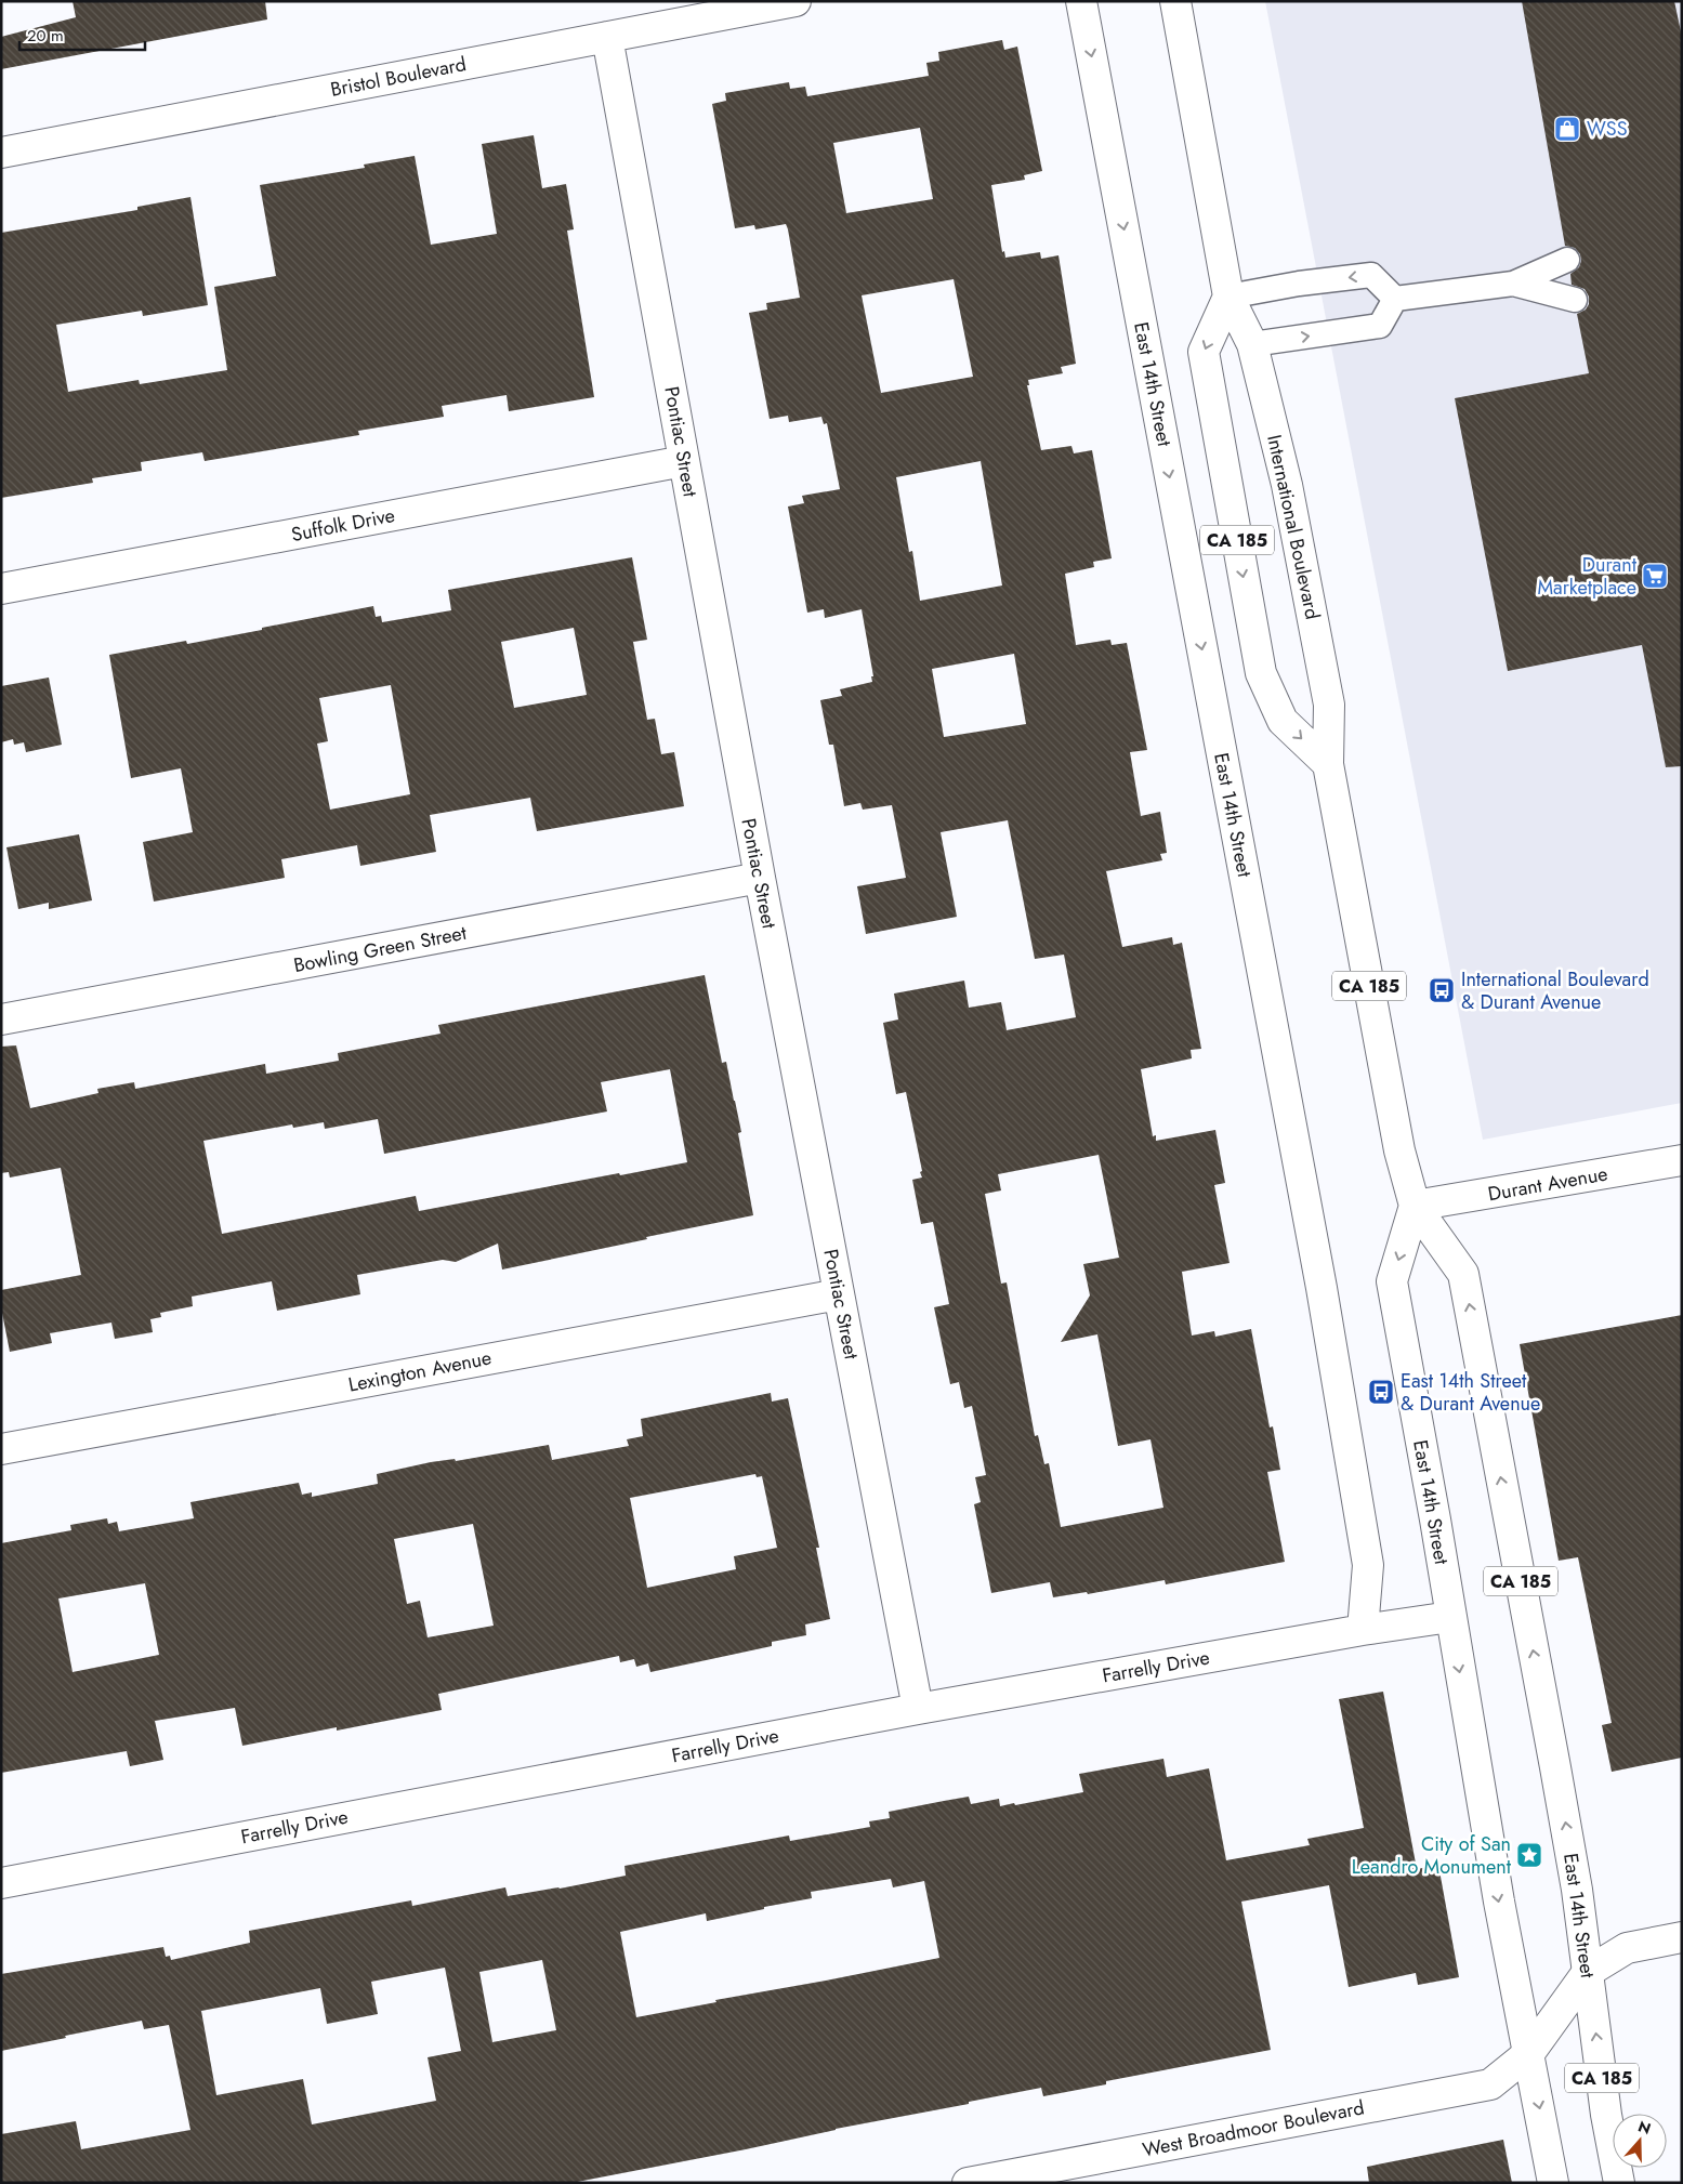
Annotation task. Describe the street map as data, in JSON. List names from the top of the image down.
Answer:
{
  "streets": {
    "street": [
      "Bristol Boulevard",
      "East 14th Street",
      "Pontiac Street",
      "Suffolk Drive",
      "International Boulevard",
      "CA 185",
      "Bowling Green Street",
      "Durant Avenue",
      "Lexington Avenue",
      "Farrelly Drive",
      "West Broadmoor Boulevard"
    ]
  },
  "crossings": [
    ["Bristol Boulevard", "Pontiac Street"],
    ["East 14th Street", "International Boulevard"],
    ["East 14th Street", "Durant Avenue"],
    ["East 14th Street", "Farrelly Drive"],
    ["East 14th Street", "West Broadmoor Boulevard"],
    ["Pontiac Street", "Suffolk Drive"],
    ["Pontiac Street", "Bowling Green Street"],
    ["Pontiac Street", "Lexington Avenue"],
    ["Pontiac Street", "Farrelly Drive"],
    ["International Boulevard", "CA 185"],
    ["International Boulevard", "Durant Avenue"]
  ],
  "places": {
    "shop": ["WSS"],
    "supermarket": ["Durant Marketplace"],
    "bus stop": ["International Boulevard & Durant Avenue", "East 14th Street & Durant Avenue"],
    "place": ["City of San Leandro Monument"]
  },
  "scale_bar": "20 m",
  "north": "top"
}
